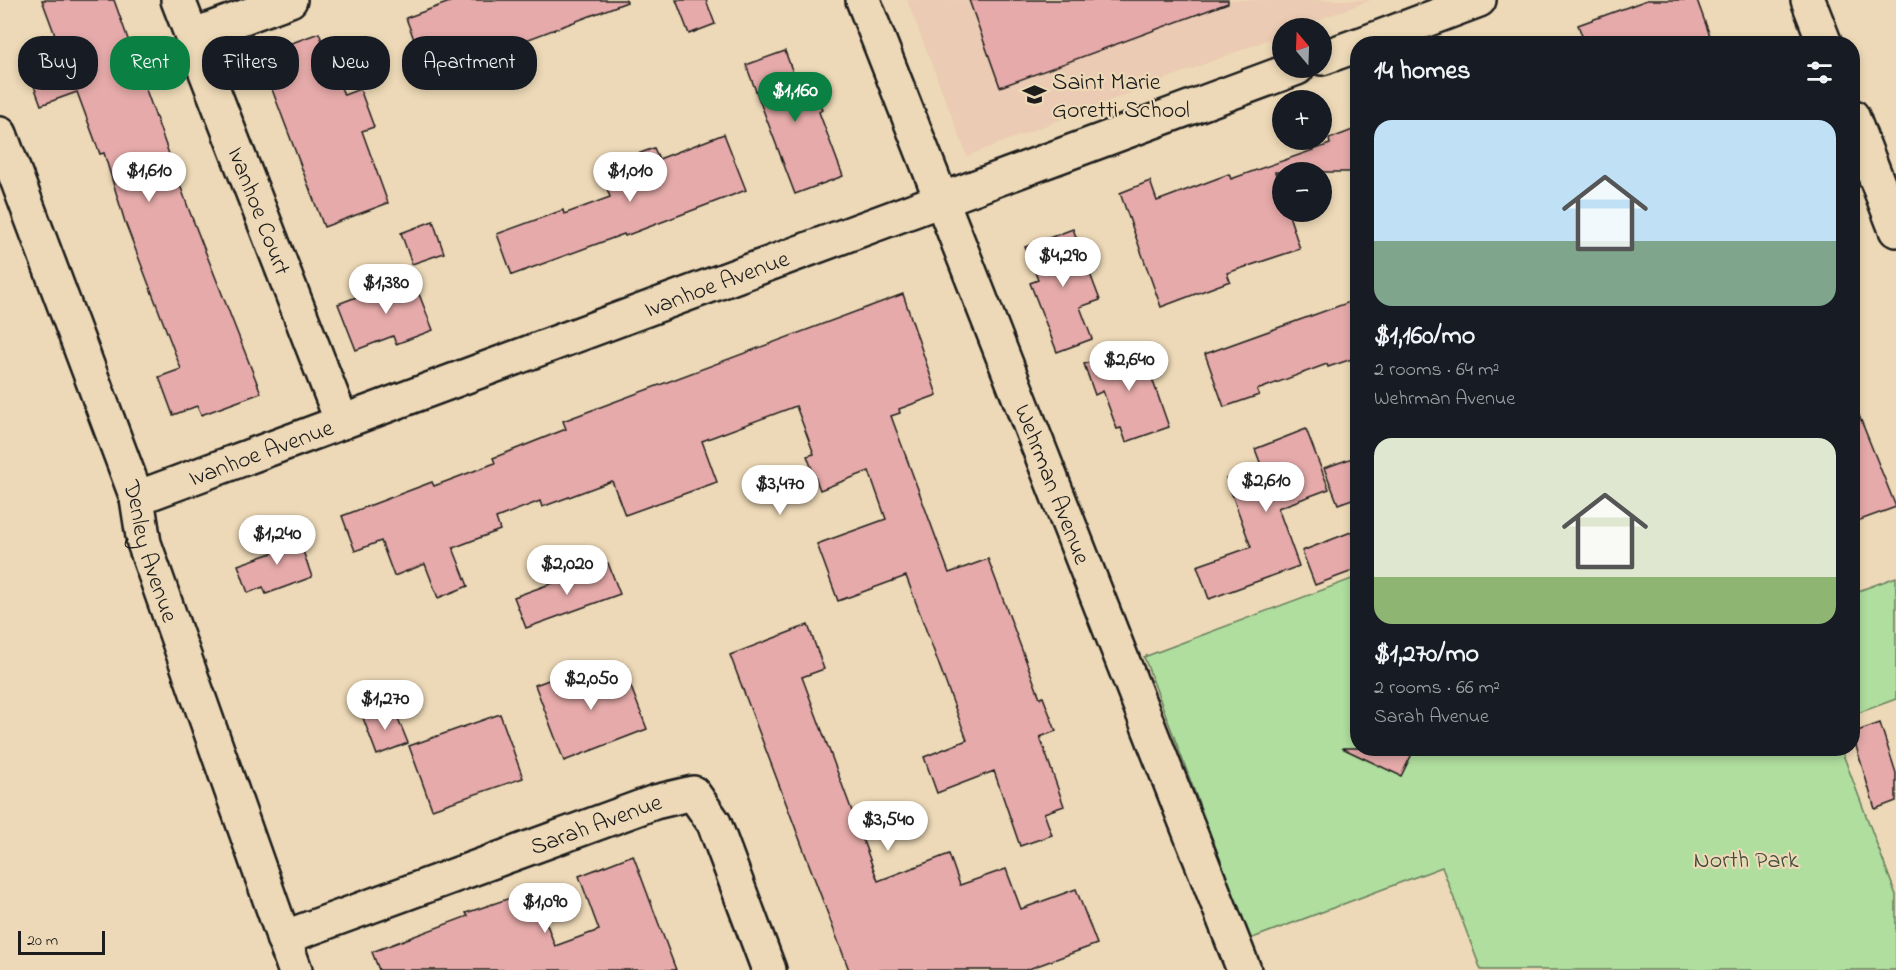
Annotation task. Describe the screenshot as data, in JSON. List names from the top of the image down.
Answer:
{
  "streets": {
    "street": [
      "Ivanhoe Court",
      "Ivanhoe Avenue",
      "Wehrman Avenue",
      "Denley Avenue",
      "Sarah Avenue"
    ]
  },
  "crossings": [
    ["Ivanhoe Court", "Ivanhoe Avenue"],
    ["Ivanhoe Avenue", "Wehrman Avenue"],
    ["Ivanhoe Avenue", "Denley Avenue"],
    ["Denley Avenue", "Sarah Avenue"]
  ],
  "parks": ["North Park"],
  "places": {
    "school or university": ["Saint Marie Goretti School"]
  },
  "scale_bar": "20 m",
  "north": "top",
  "page": {
    "map_buttons": ["+", "−"],
    "chip": [
      "Buy",
      "Rent",
      "Filters",
      "New",
      "Apartment"
    ],
    "heading": "14 homes",
    "price": [
      "$1,160",
      "$1,610",
      "$1,010",
      "$4,290",
      "$1,380",
      "$2,640",
      "$2,610",
      "$3,470",
      "$1,240",
      "$2,020",
      "$2,050",
      "$1,270",
      "$3,540",
      "$1,090"
    ],
    "list": [
      {
        "name": "$1,160/mo",
        "note": "2 rooms · 64 m² · Wehrman Avenue"
      },
      {
        "name": "$1,270/mo",
        "note": "2 rooms · 66 m² · Sarah Avenue"
      }
    ],
    "scale": "20 m"
  }
}
